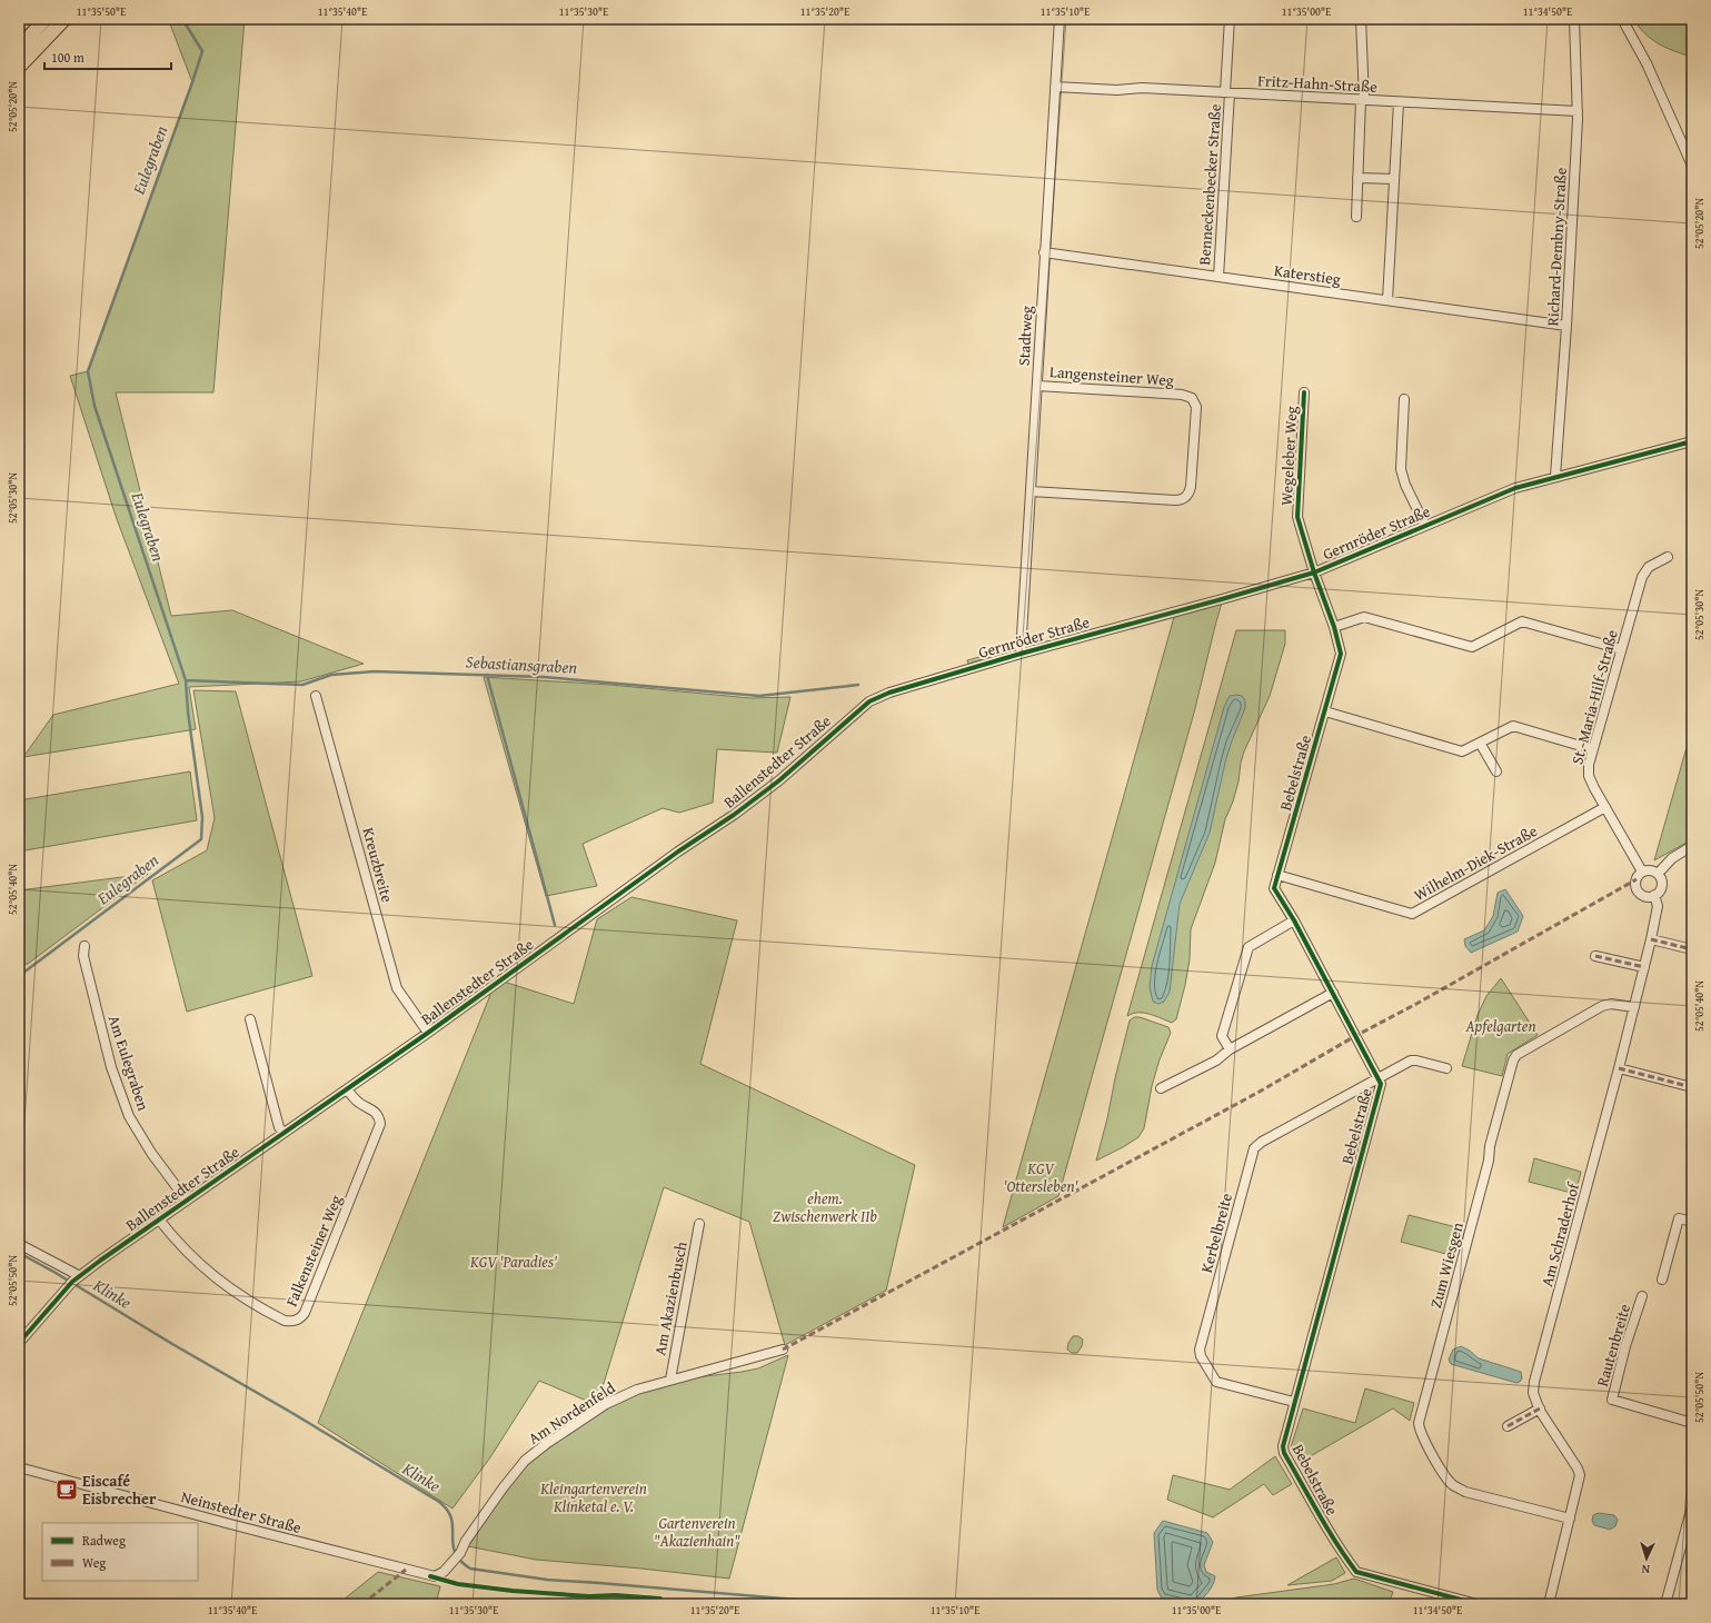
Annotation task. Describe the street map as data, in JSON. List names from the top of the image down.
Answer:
{
  "streets": {
    "street": [
      "Fritz-Hahn-Straße",
      "Benneckenbecker Straße",
      "Richard-Dembny-Straße",
      "Katerstieg",
      "Stadtweg",
      "Langensteiner Weg",
      "Wegeleber Weg",
      "Gernröder Straße",
      "St.-Maria-Hilf-Straße",
      "Ballenstedter Straße",
      "Bebelstraße",
      "Wilhelm-Diek-Straße",
      "Kreuzbreite",
      "Am Eulegraben",
      "Kerbelbreite",
      "Am Schraderhof",
      "Falkensteiner Weg",
      "Zum Wiesgen",
      "Am Akazienbusch",
      "Rautenbreite",
      "Am Nordenfeld",
      "Neinstedter Straße"
    ]
  },
  "crossings": [
    ["Fritz-Hahn-Straße", "Benneckenbecker Straße"],
    ["Fritz-Hahn-Straße", "Richard-Dembny-Straße"],
    ["Fritz-Hahn-Straße", "Stadtweg"],
    ["Benneckenbecker Straße", "Katerstieg"],
    ["Richard-Dembny-Straße", "Katerstieg"],
    ["Richard-Dembny-Straße", "Gernröder Straße"],
    ["Katerstieg", "Stadtweg"],
    ["Stadtweg", "Langensteiner Weg"],
    ["Stadtweg", "Gernröder Straße"],
    ["Wegeleber Weg", "Gernröder Straße"],
    ["Wegeleber Weg", "Bebelstraße"],
    ["Gernröder Straße", "Ballenstedter Straße"],
    ["Gernröder Straße", "Bebelstraße"],
    ["St.-Maria-Hilf-Straße", "Wilhelm-Diek-Straße"],
    ["St.-Maria-Hilf-Straße", "Am Schraderhof"],
    ["Ballenstedter Straße", "Kreuzbreite"],
    ["Ballenstedter Straße", "Am Eulegraben"],
    ["Ballenstedter Straße", "Falkensteiner Weg"],
    ["Bebelstraße", "Wilhelm-Diek-Straße"],
    ["Bebelstraße", "Kerbelbreite"],
    ["Am Schraderhof", "Zum Wiesgen"],
    ["Am Akazienbusch", "Am Nordenfeld"],
    ["Am Nordenfeld", "Neinstedter Straße"]
  ],
  "water": ["Eulegraben", "Sebastiansgraben", "Klinke"],
  "parks": [
    "Apfelgarten",
    "KGV 'Ottersleben'",
    "ehem. Zwischenwerk IIb",
    "KGV 'Paradies'",
    "Kleingartenverein Klinketal e. V.",
    "Gartenverein \"Akazienhain\""
  ],
  "places": {
    "cafe": ["Eiscafé Eisbrecher"]
  },
  "legend": ["Radweg", "Weg"],
  "scale_bar": "100 m",
  "north": "bottom",
  "coordinates": [
    "11°35'50\"E",
    "11°35'40\"E",
    "11°35'30\"E",
    "11°35'20\"E",
    "11°35'10\"E",
    "11°35'00\"E",
    "11°34'50\"E",
    "52°05'20\"N",
    "52°05'30\"N",
    "52°05'40\"N",
    "52°05'50\"N"
  ]
}
